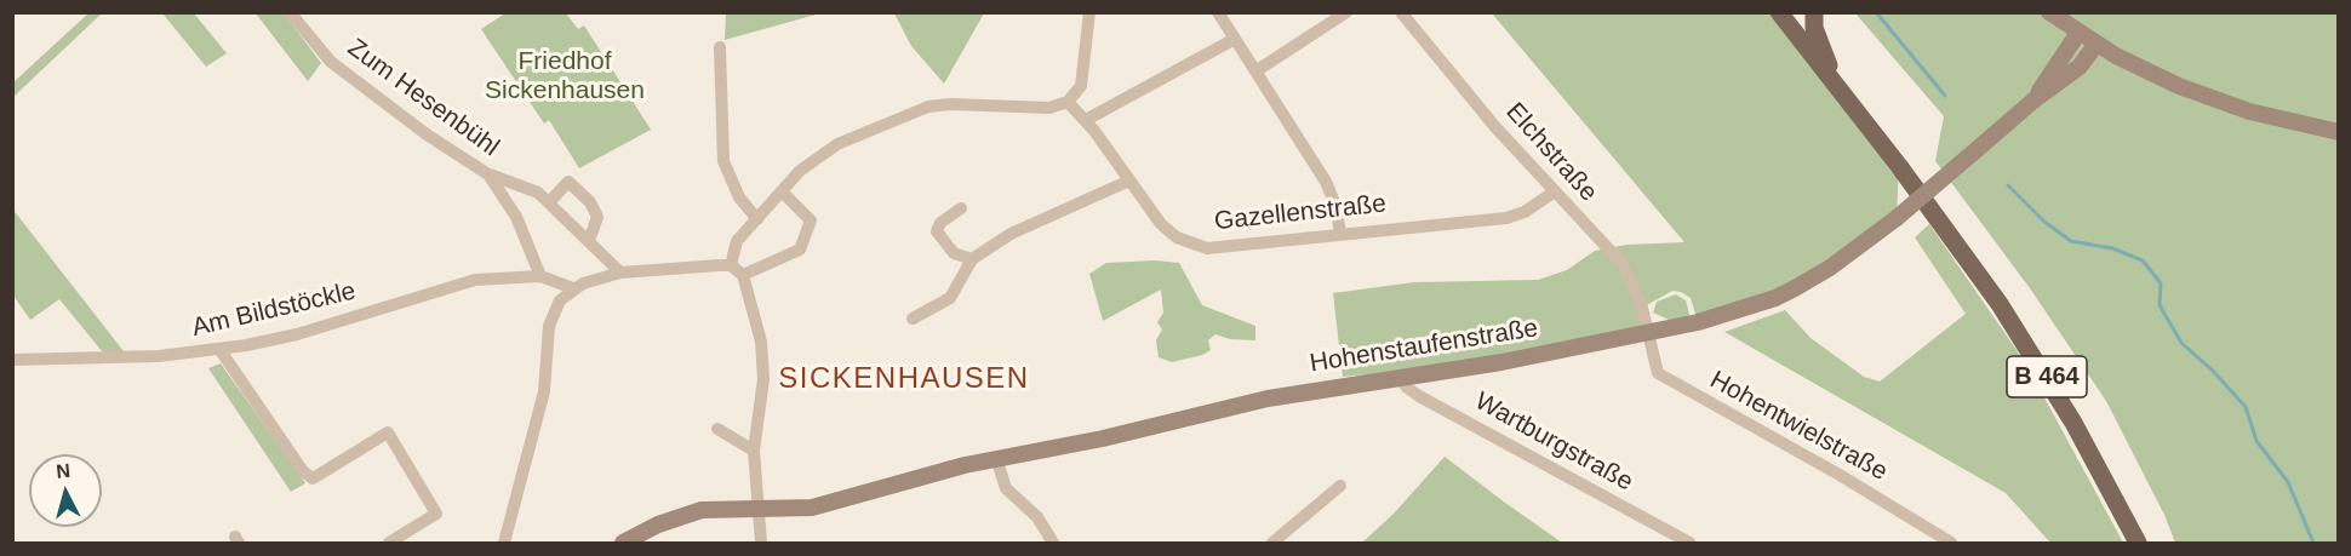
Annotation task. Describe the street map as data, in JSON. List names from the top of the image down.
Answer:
{
  "streets": {
    "main road": ["B 464"],
    "street": [
      "Zum Hesenbühl",
      "Elchstraße",
      "Gazellenstraße",
      "Am Bildstöckle",
      "Hohenstaufenstraße",
      "Hohentwielstraße",
      "Wartburgstraße"
    ]
  },
  "crossings": [
    ["Zum Hesenbühl", "Am Bildstöckle"],
    ["Elchstraße", "Gazellenstraße"],
    ["Elchstraße", "Hohenstaufenstraße"],
    ["Elchstraße", "Hohentwielstraße"],
    ["Hohenstaufenstraße", "Hohentwielstraße"],
    ["Hohenstaufenstraße", "Wartburgstraße"]
  ],
  "districts": ["SICKENHAUSEN"],
  "parks": ["Friedhof Sickenhausen"],
  "north": "top"
}
